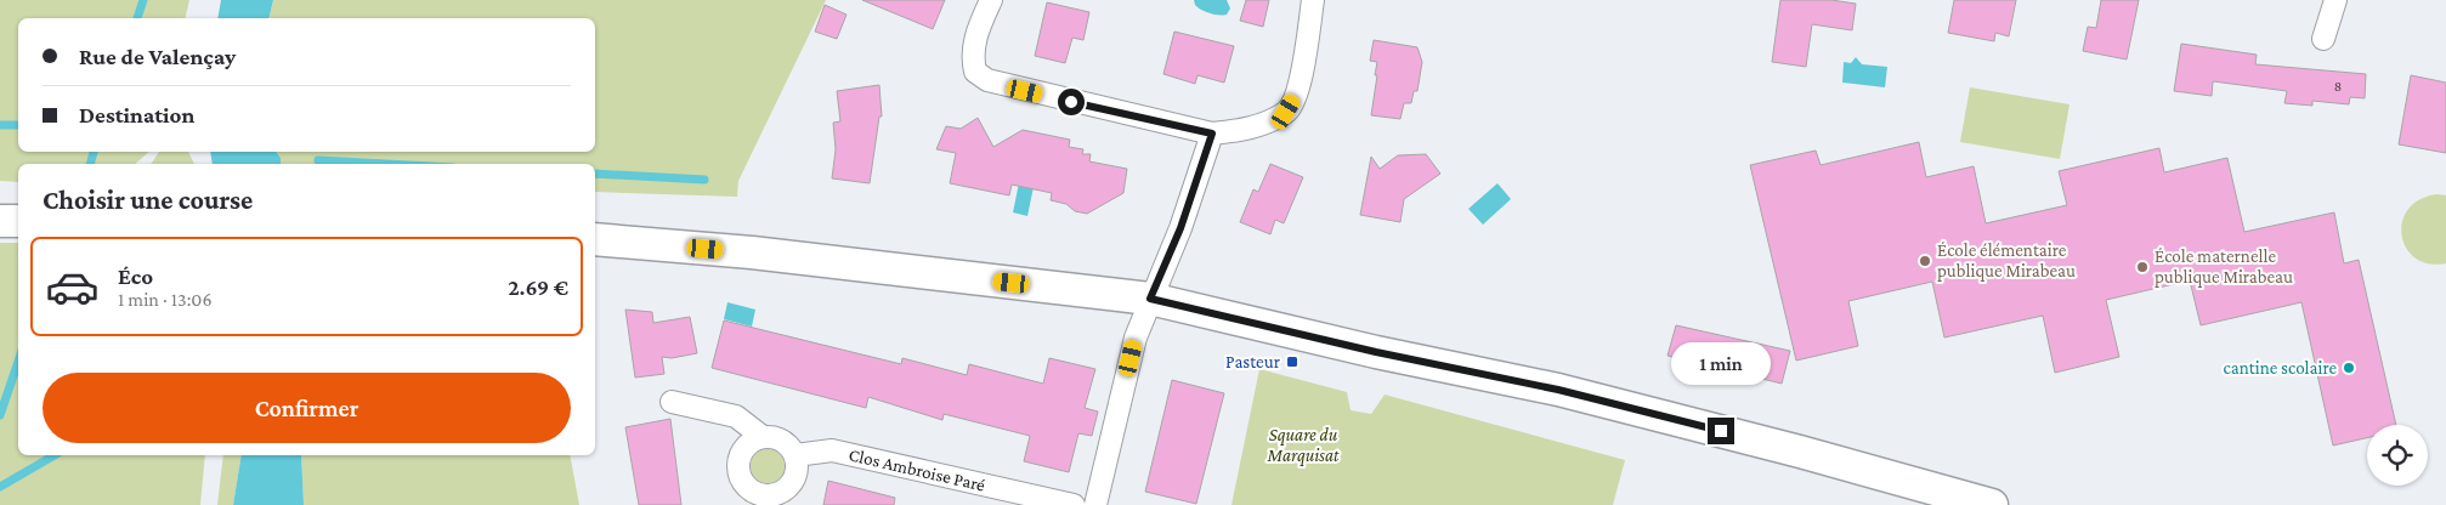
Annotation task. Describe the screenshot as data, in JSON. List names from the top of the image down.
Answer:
{
  "streets": {
    "street": ["Clos Ambroise Paré"]
  },
  "parks": ["Square du Marquisat"],
  "places": {
    "other": ["École élémentaire publique Mirabeau", "École maternelle publique Mirabeau", "cantine scolaire"],
    "transit": ["Pasteur"]
  },
  "house_numbers": ["8"],
  "page": {
    "banner": ["Rue de Valençay", "Destination"],
    "heading": "Choisir une course",
    "list": [
      {
        "name": "Éco",
        "note": "1 min · 13:06",
        "value": "2.69 €"
      }
    ],
    "bubble": "1 min",
    "buttons": "Confirmer"
  }
}
